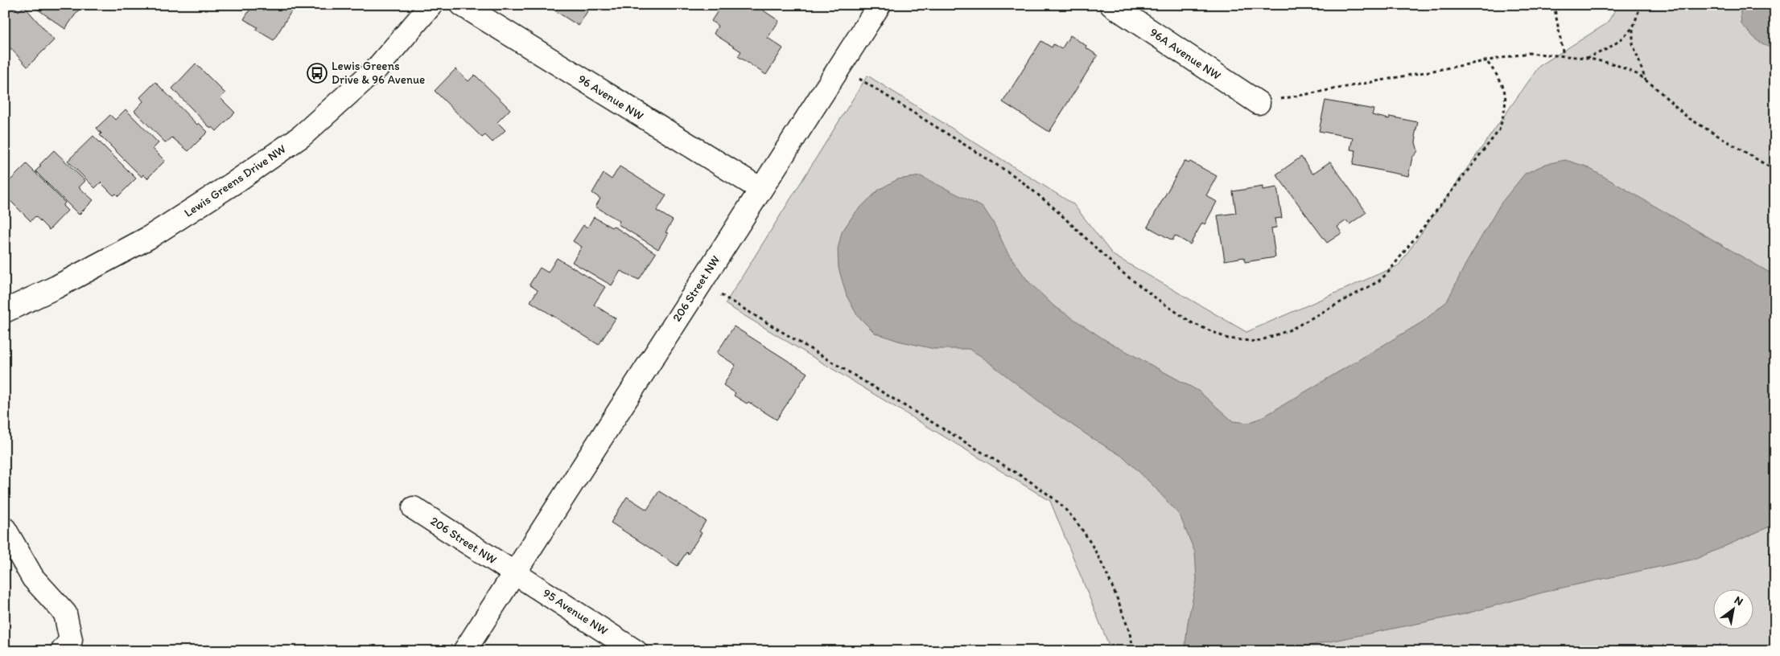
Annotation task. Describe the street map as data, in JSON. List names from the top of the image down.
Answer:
{
  "streets": {
    "street": [
      "96A Avenue NW",
      "96 Avenue NW",
      "Lewis Greens Drive NW",
      "206 Street NW",
      "95 Avenue NW"
    ]
  },
  "crossings": [
    ["96 Avenue NW", "206 Street NW"],
    ["206 Street NW", "95 Avenue NW"]
  ],
  "places": {
    "bus stop": ["Lewis Greens Drive & 96 Avenue"]
  },
  "north": "top right"
}
